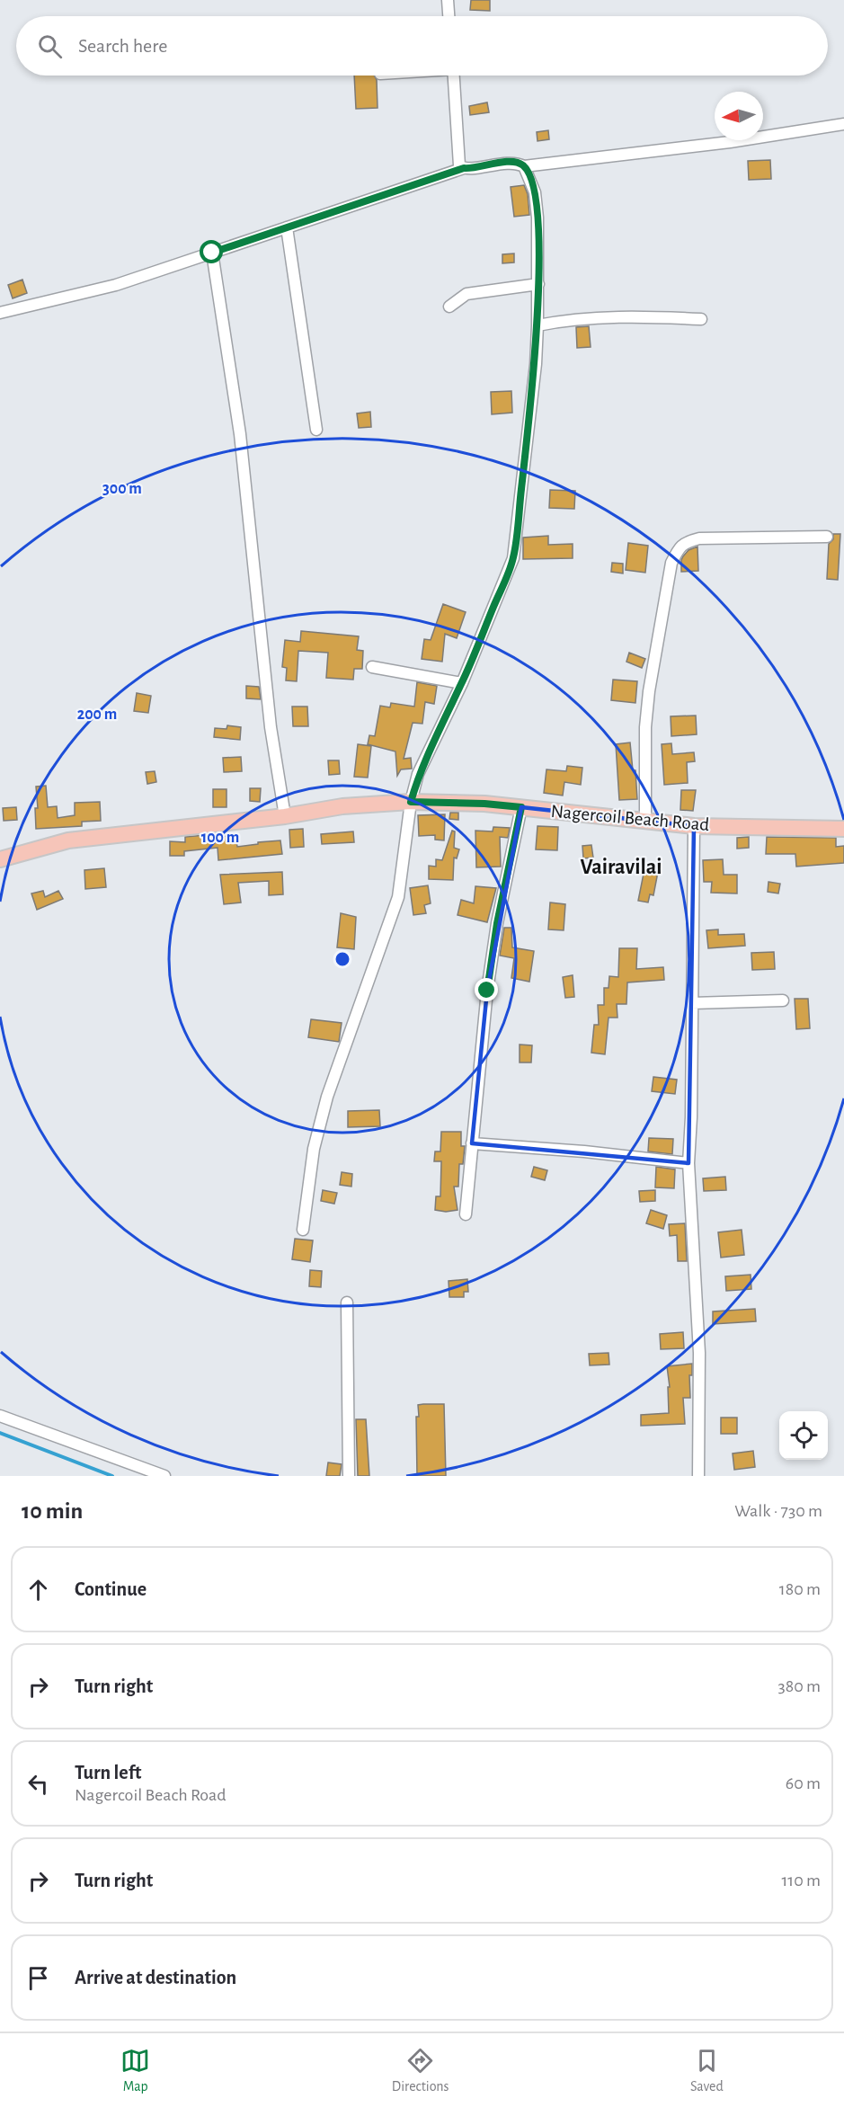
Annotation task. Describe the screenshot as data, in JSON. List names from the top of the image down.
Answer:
{
  "streets": {
    "main road": ["Nagercoil Beach Road"]
  },
  "districts": ["Vairavilai"],
  "north": "left",
  "page": {
    "search": "Search here",
    "heading": ["10 min", "Walk · 730 m"],
    "list": [
      ["Continue", "180 m"],
      ["Turn right", "380 m"],
      ["Turn left", "Nagercoil Beach Road", "60 m"],
      ["Turn right", "110 m"],
      "Arrive at destination"
    ],
    "nav": ["Map", "Directions", "Saved"]
  },
  "rings": ["300 m", "200 m", "100 m"]
}
